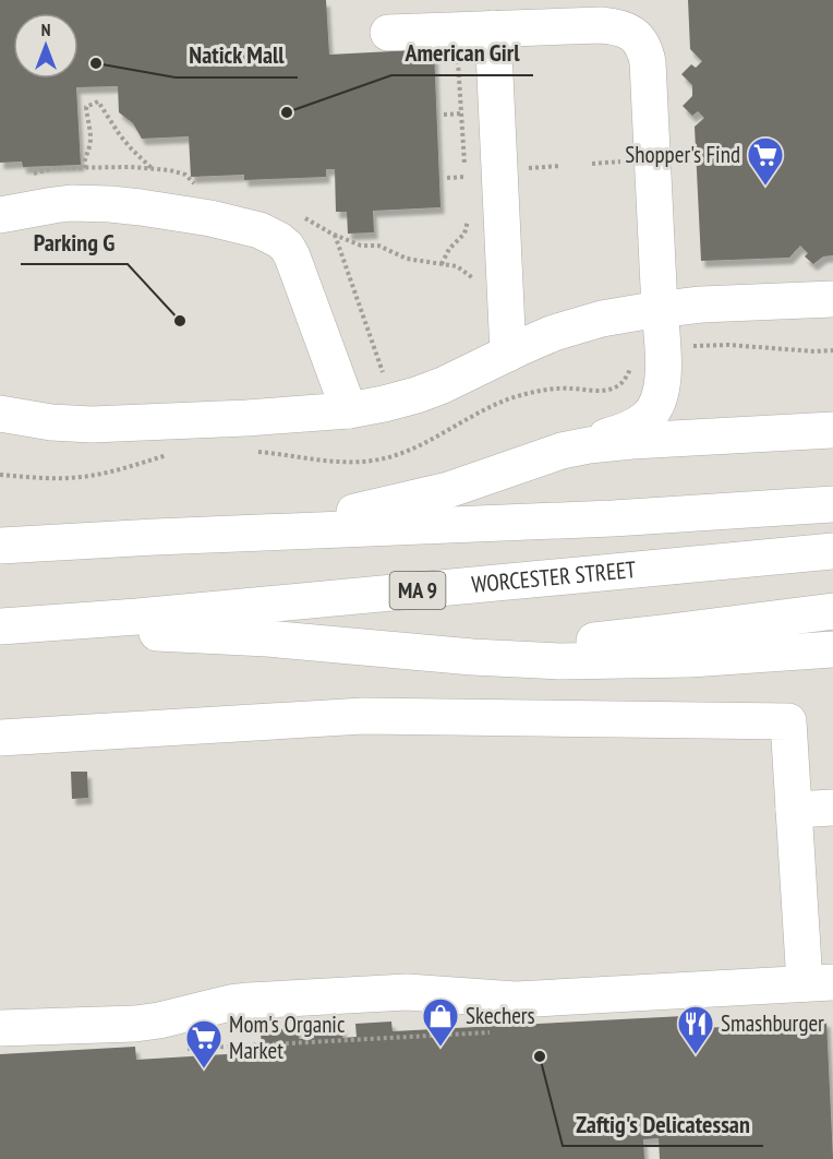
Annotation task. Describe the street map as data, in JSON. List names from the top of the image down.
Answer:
{
  "streets": {
    "main road": ["WORCESTER STREET", "MA 9"]
  },
  "places": {
    "other": [
      "Natick Mall",
      "American Girl",
      "Parking G",
      "Zaftig's Delicatessan"
    ],
    "supermarket": ["Shopper's Find", "Mom's Organic Market"],
    "shop": ["Skechers"],
    "restaurant": ["Smashburger"]
  },
  "north": "top"
}
